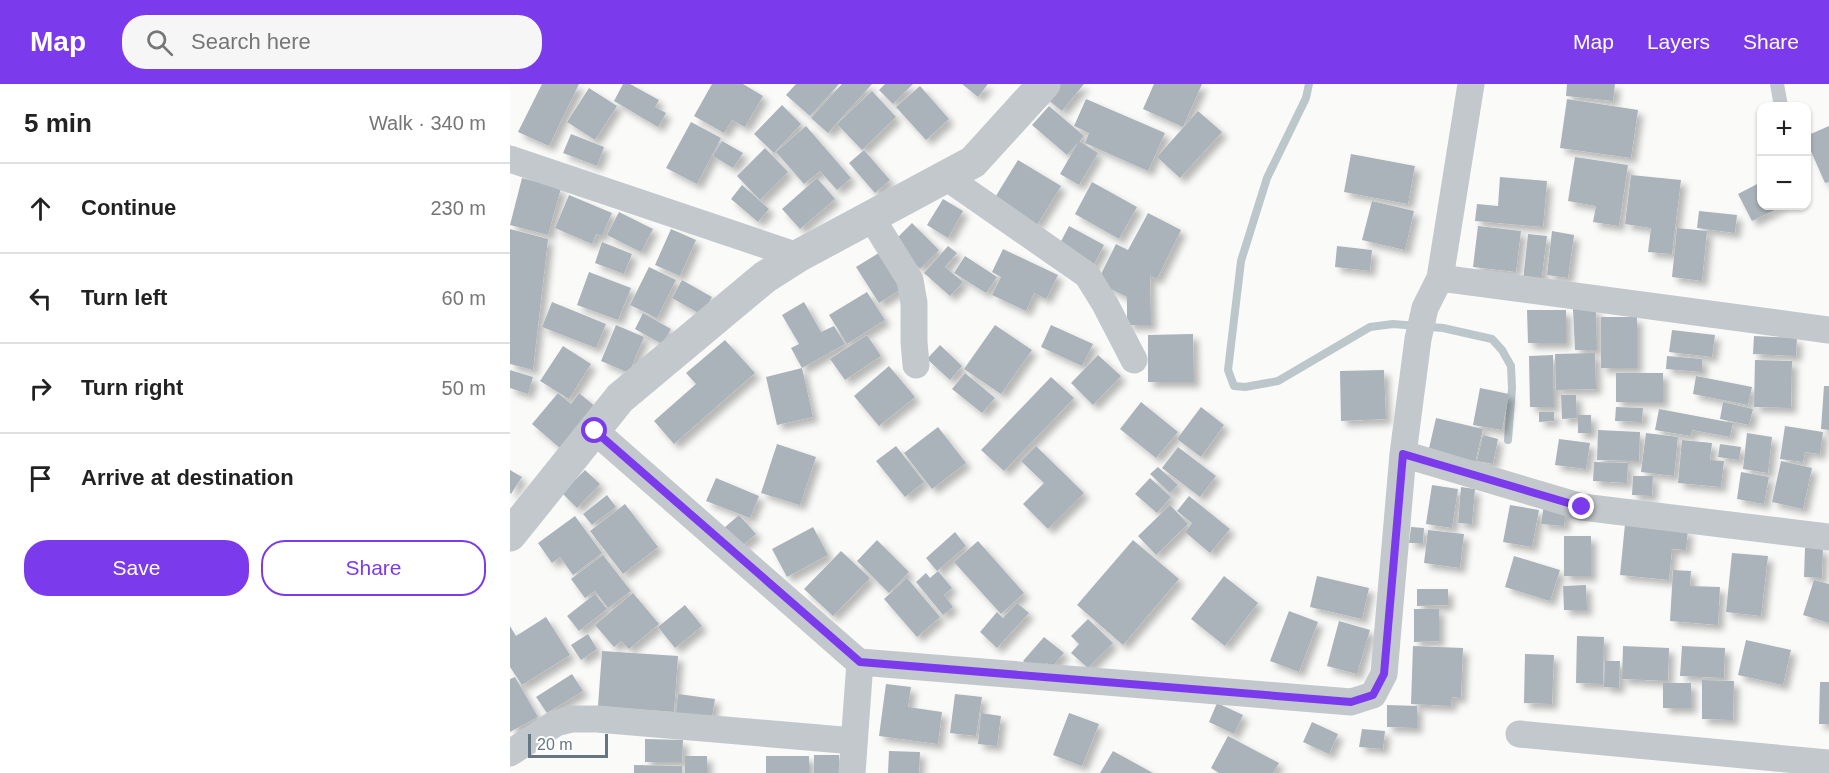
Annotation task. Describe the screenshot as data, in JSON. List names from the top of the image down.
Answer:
{
  "scale_bar": "20 m",
  "page": {
    "header": "Map",
    "search": "Search here",
    "nav": ["Map", "Layers", "Share"],
    "heading": ["5 min", "Walk · 340 m"],
    "map_buttons": ["+", "−"],
    "list": [
      ["Continue", "230 m"],
      ["Turn left", "60 m"],
      ["Turn right", "50 m"],
      "Arrive at destination"
    ],
    "buttons": ["Save", "Share"],
    "scale": "20 m"
  }
}
